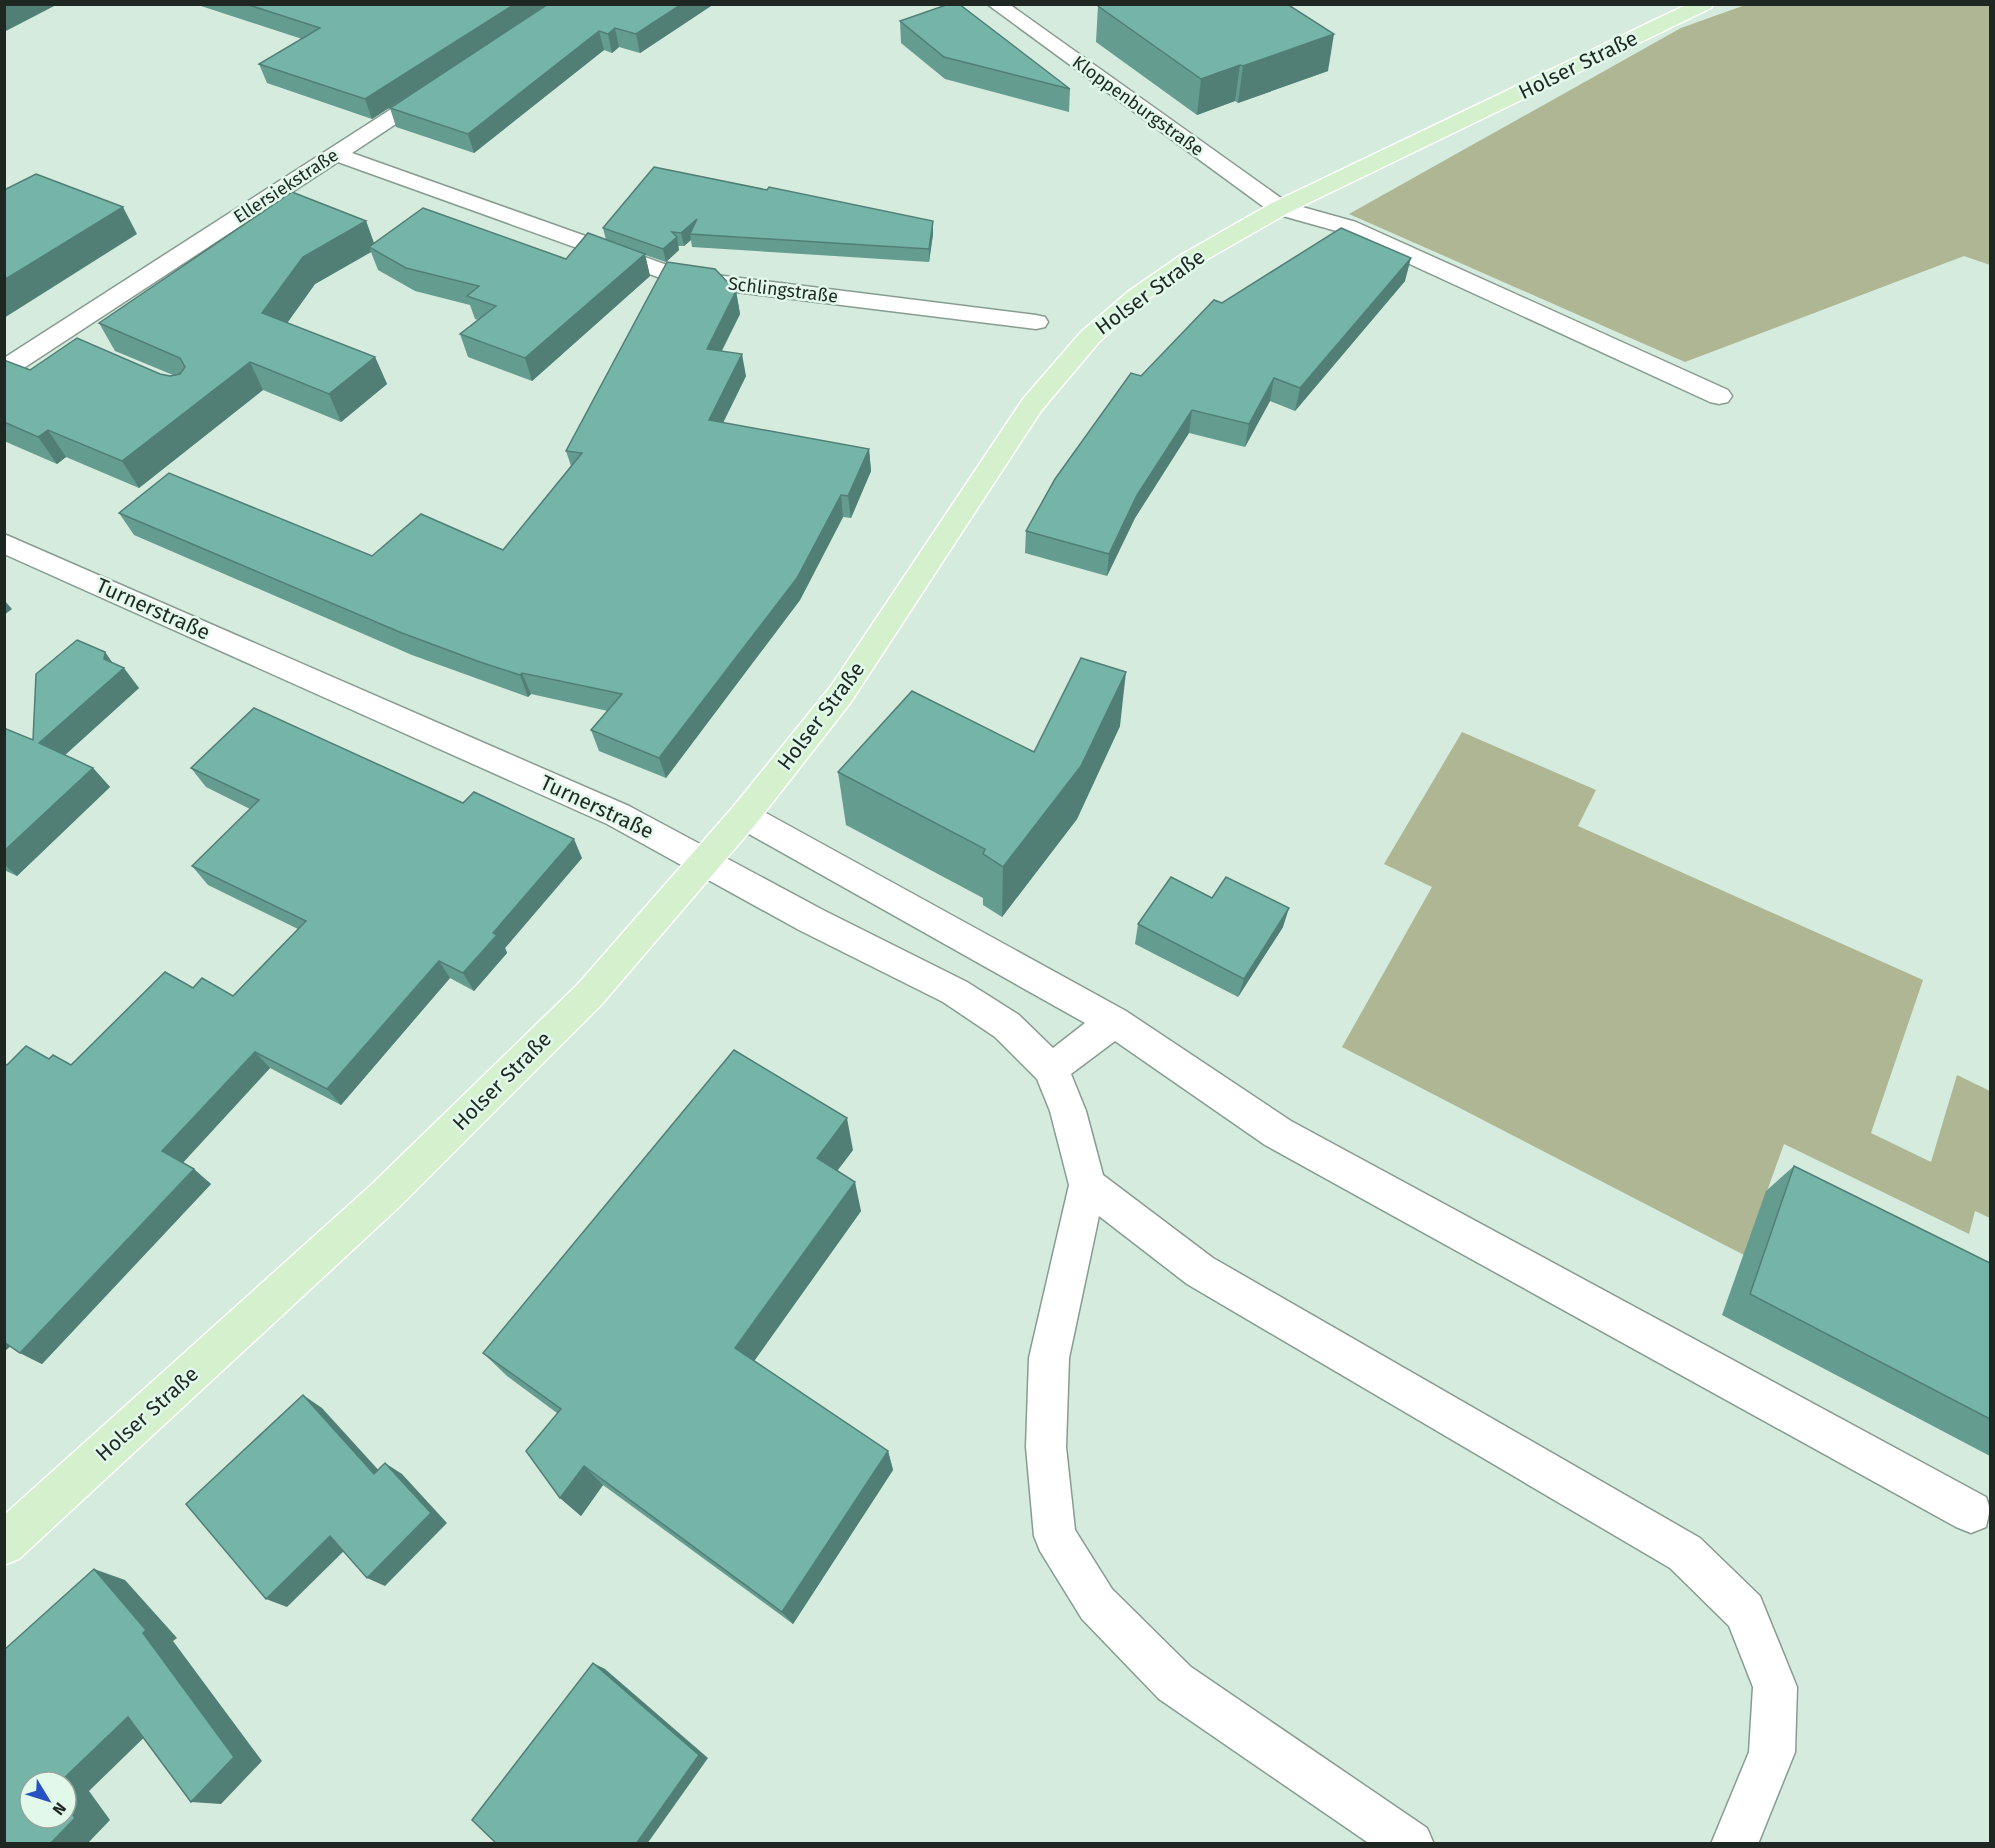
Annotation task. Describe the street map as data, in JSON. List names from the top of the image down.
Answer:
{
  "streets": {
    "main road": ["Holser Straße"],
    "street": [
      "Kloppenburgstraße",
      "Ellersiekstraße",
      "Schlingstraße",
      "Turnerstraße"
    ]
  },
  "crossings": [
    ["Holser Straße", "Kloppenburgstraße"],
    ["Holser Straße", "Turnerstraße"],
    ["Ellersiekstraße", "Schlingstraße"]
  ],
  "north": "bottom right"
}
